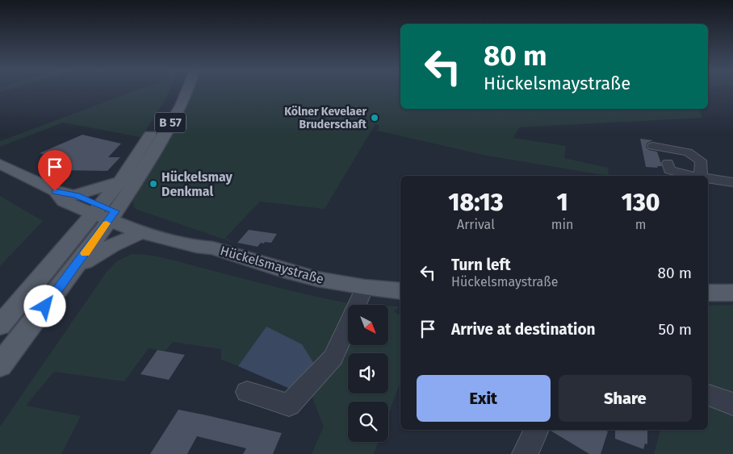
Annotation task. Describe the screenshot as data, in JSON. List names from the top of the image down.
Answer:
{
  "streets": {
    "main road": ["B 57", "Hückelsmaystraße"]
  },
  "crossings": [
    ["B 57", "Hückelsmaystraße"]
  ],
  "places": ["Kölner Kevelaer Bruderschaft", "Hückelsmay Denkmal"],
  "north": "bottom right",
  "page": {
    "turn": ["80 m", "Hückelsmaystraße"],
    "eta": [
      "18:13",
      "Arrival",
      "1",
      "min",
      "130",
      "m"
    ],
    "list": [
      {
        "name": "Turn left",
        "note": "Hückelsmaystraße",
        "value": "80 m"
      },
      {
        "name": "Arrive at destination",
        "value": "50 m"
      }
    ],
    "buttons": ["Exit", "Share"]
  }
}
